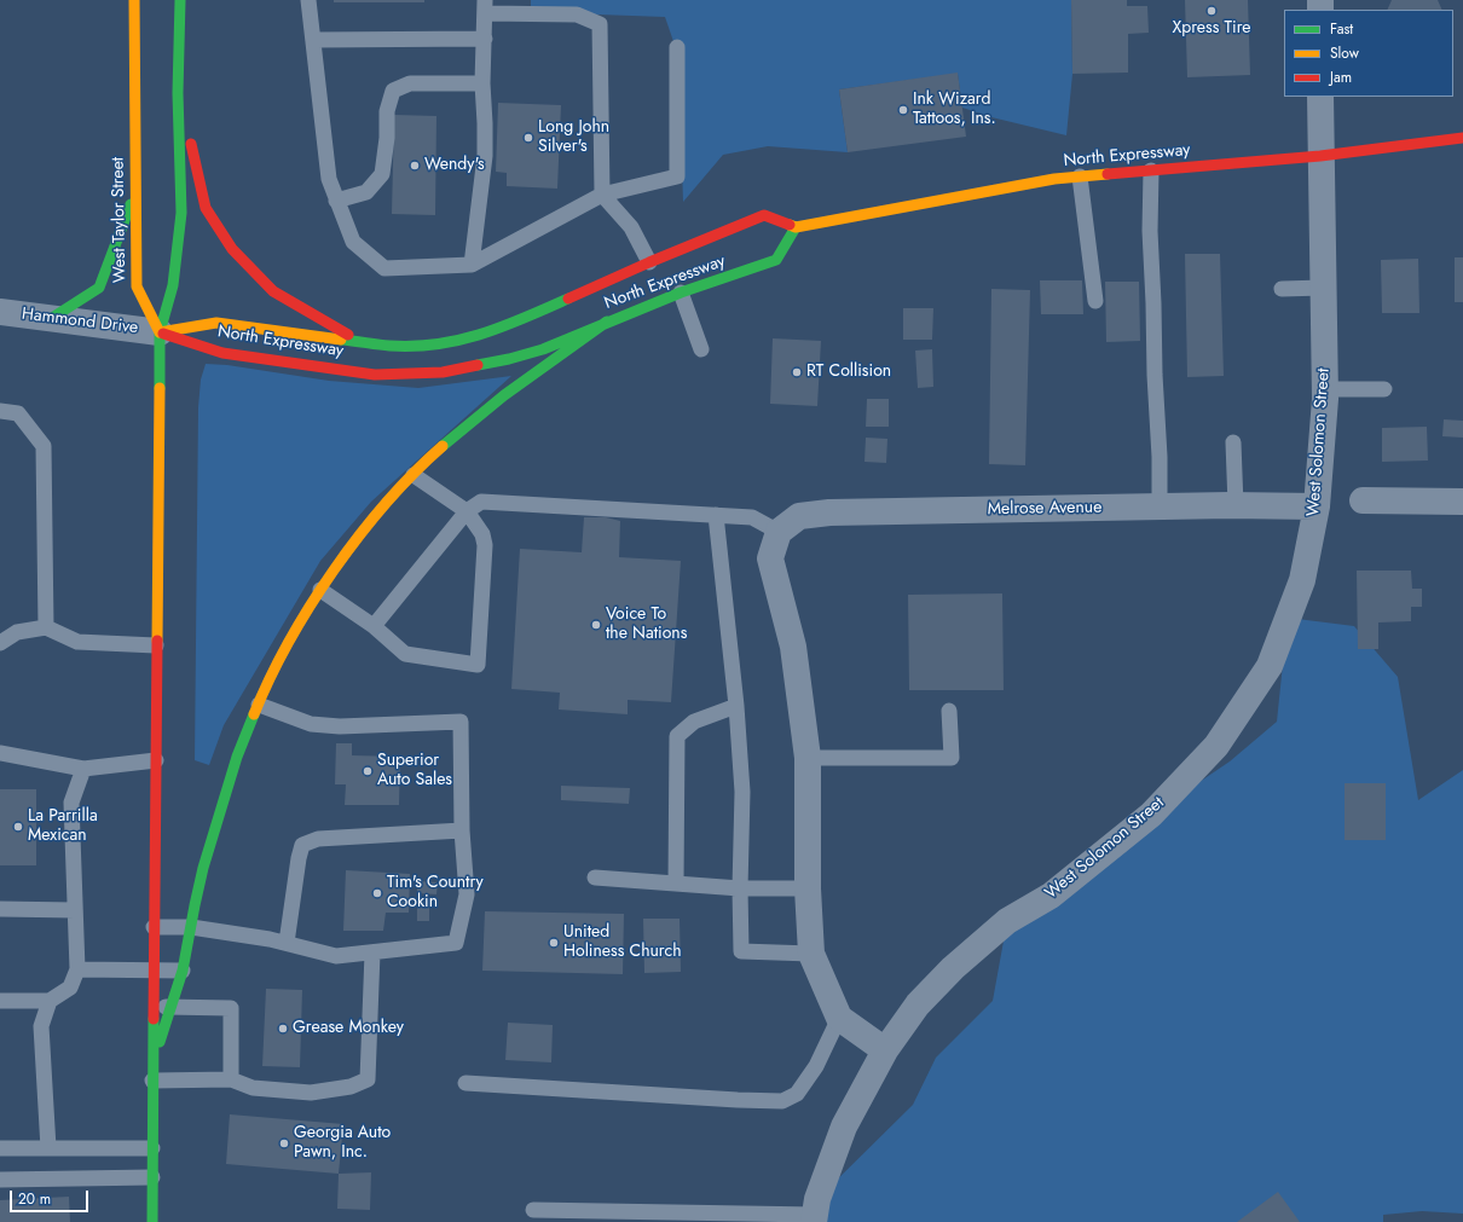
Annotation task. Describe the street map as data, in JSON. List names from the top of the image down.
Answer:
{
  "streets": {
    "main road": ["North Expressway", "West Taylor Street"],
    "street": ["Hammond Drive", "West Solomon Street", "Melrose Avenue"]
  },
  "crossings": [
    ["North Expressway", "West Taylor Street"],
    ["North Expressway", "Hammond Drive"],
    ["North Expressway", "West Solomon Street"],
    ["West Taylor Street", "Hammond Drive"],
    ["West Solomon Street", "Melrose Avenue"]
  ],
  "places": [
    "Xpress Tire",
    "Ink Wizard Tattoos, Ins.",
    "Long John Silver's",
    "Wendy's",
    "RT Collision",
    "Voice To the Nations",
    "Superior Auto Sales",
    "La Parrilla Mexican",
    "Tim's Country Cookin",
    "United Holiness Church",
    "Grease Monkey",
    "Georgia Auto Pawn, Inc."
  ],
  "legend": ["Fast", "Slow", "Jam"],
  "scale_bar": "20 m"
}
